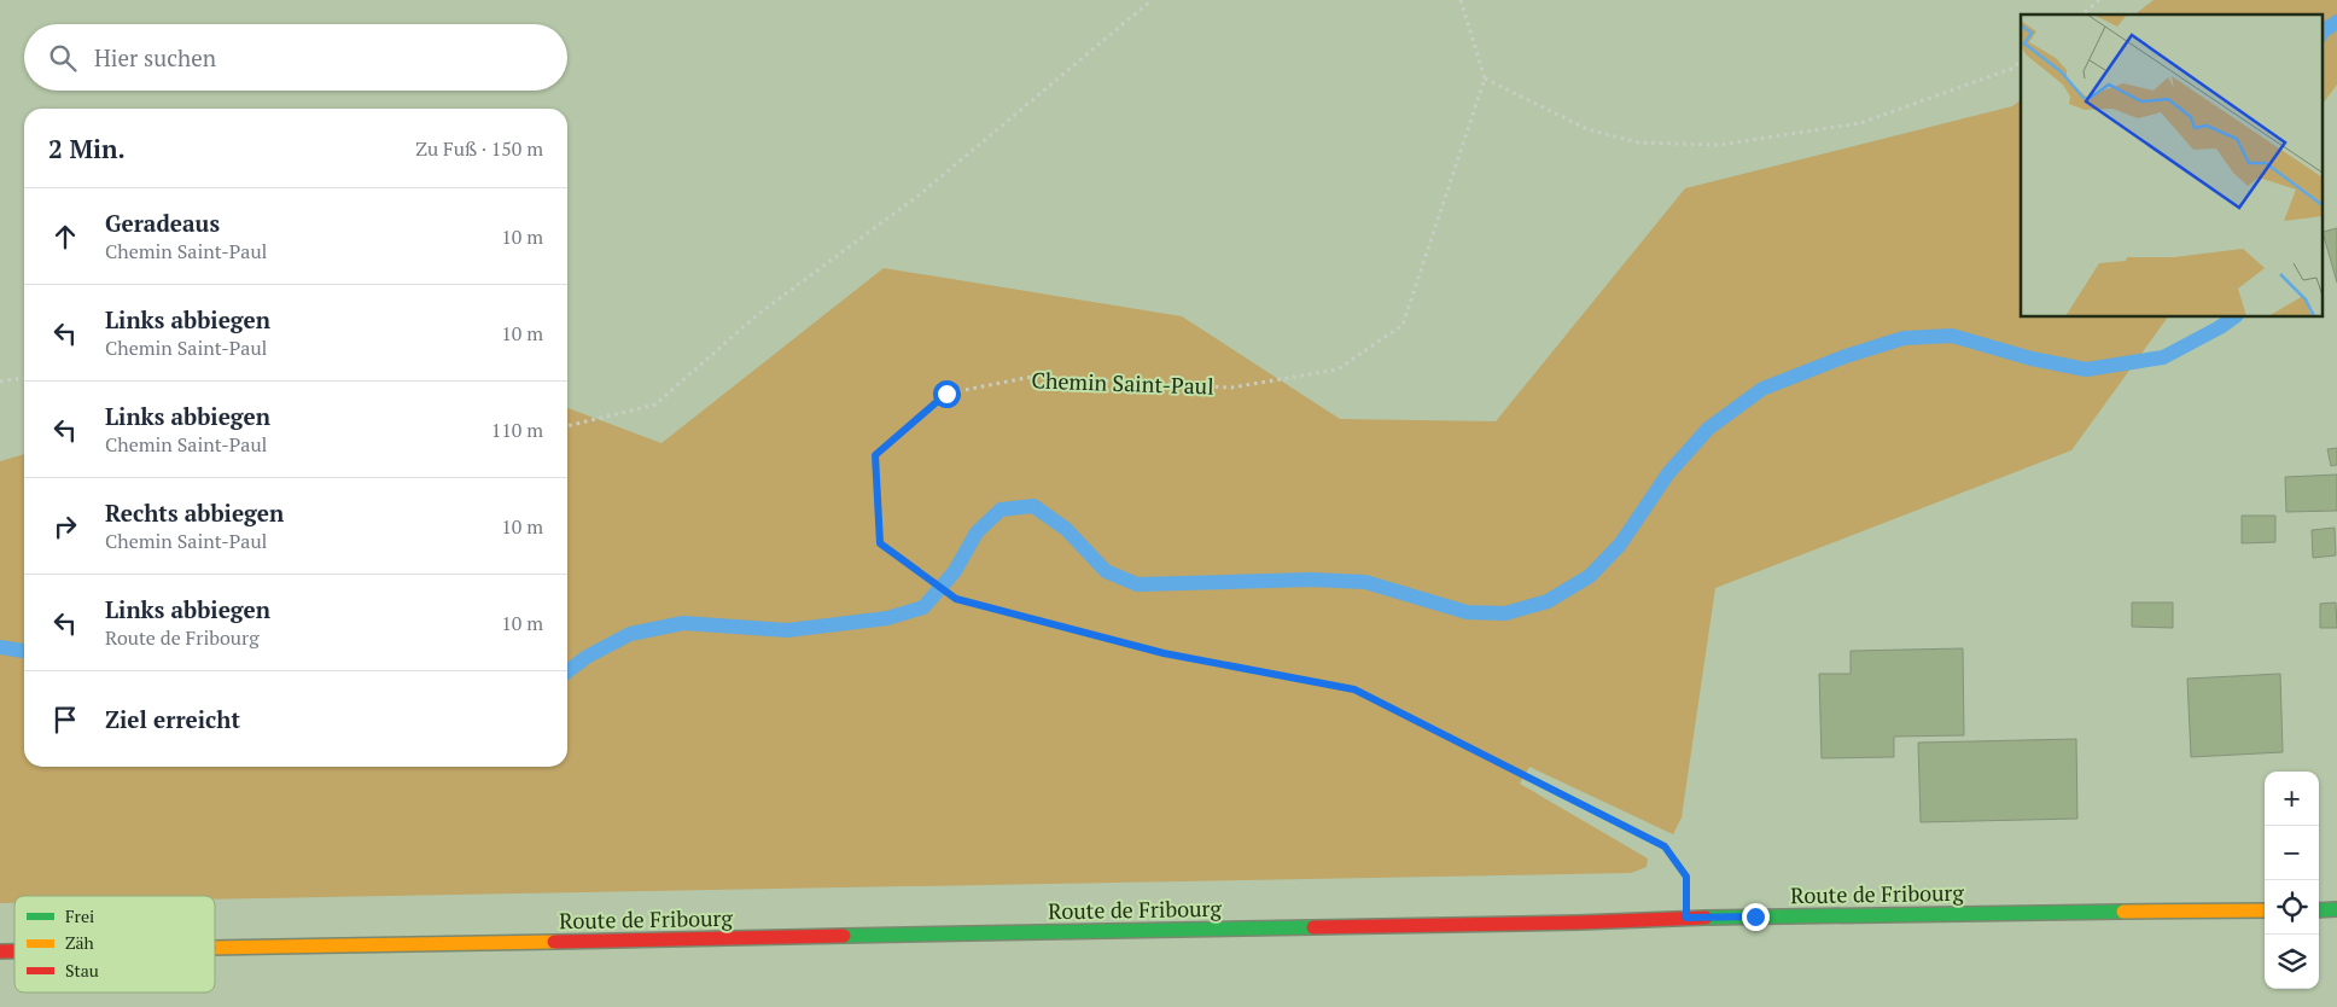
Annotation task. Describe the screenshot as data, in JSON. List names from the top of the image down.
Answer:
{
  "streets": {
    "main road": ["Route de Fribourg"],
    "path": ["Chemin Saint-Paul"]
  },
  "crossings": [
    ["Chemin Saint-Paul", "Route de Fribourg"]
  ],
  "legend": ["Frei", "Zäh", "Stau"],
  "page": {
    "search": "Hier suchen",
    "heading": ["2 Min.", "Zu Fuß · 150 m"],
    "list": [
      ["Geradeaus", "Chemin Saint-Paul", "10 m"],
      ["Links abbiegen", "Chemin Saint-Paul", "10 m"],
      ["Links abbiegen", "Chemin Saint-Paul", "110 m"],
      ["Rechts abbiegen", "Chemin Saint-Paul", "10 m"],
      ["Links abbiegen", "Route de Fribourg", "10 m"],
      "Ziel erreicht"
    ],
    "map_buttons": ["+", "−"]
  }
}
